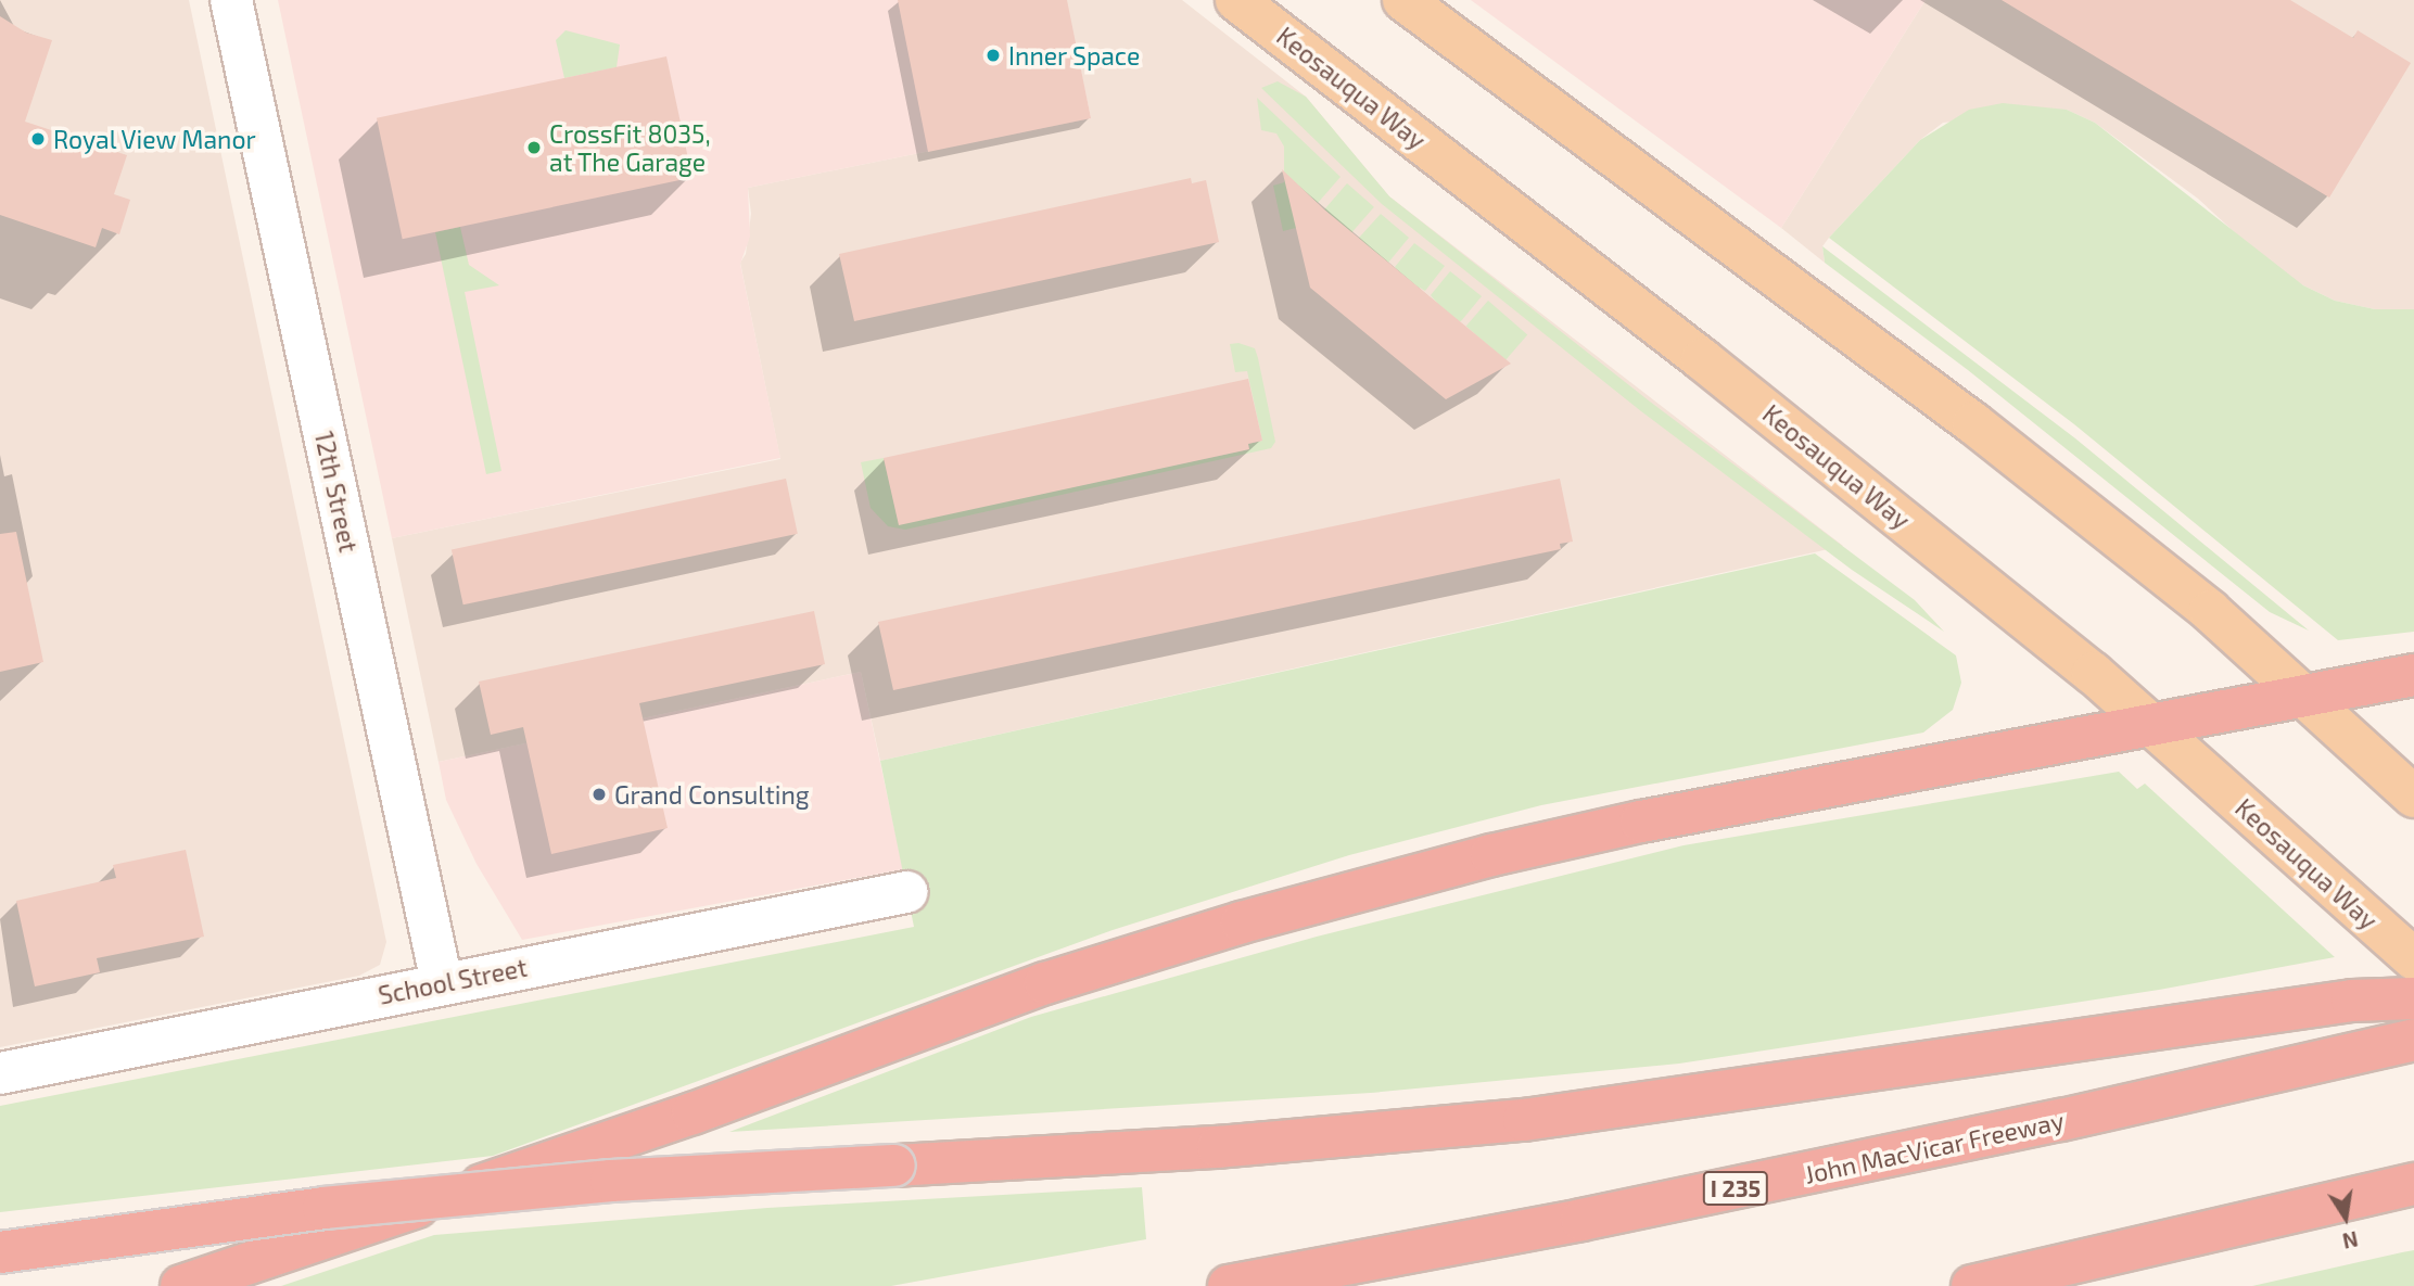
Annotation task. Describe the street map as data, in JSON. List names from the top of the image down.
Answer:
{
  "streets": {
    "highway": ["John MacVicar Freeway", "I 235"],
    "main road": ["Keosauqua Way"],
    "street": ["12th Street", "School Street"]
  },
  "crossings": [
    ["12th Street", "School Street"]
  ],
  "places": [
    "Inner Space",
    "Royal View Manor",
    "CrossFit 8035, at The Garage",
    "Grand Consulting"
  ],
  "north": "bottom"
}
